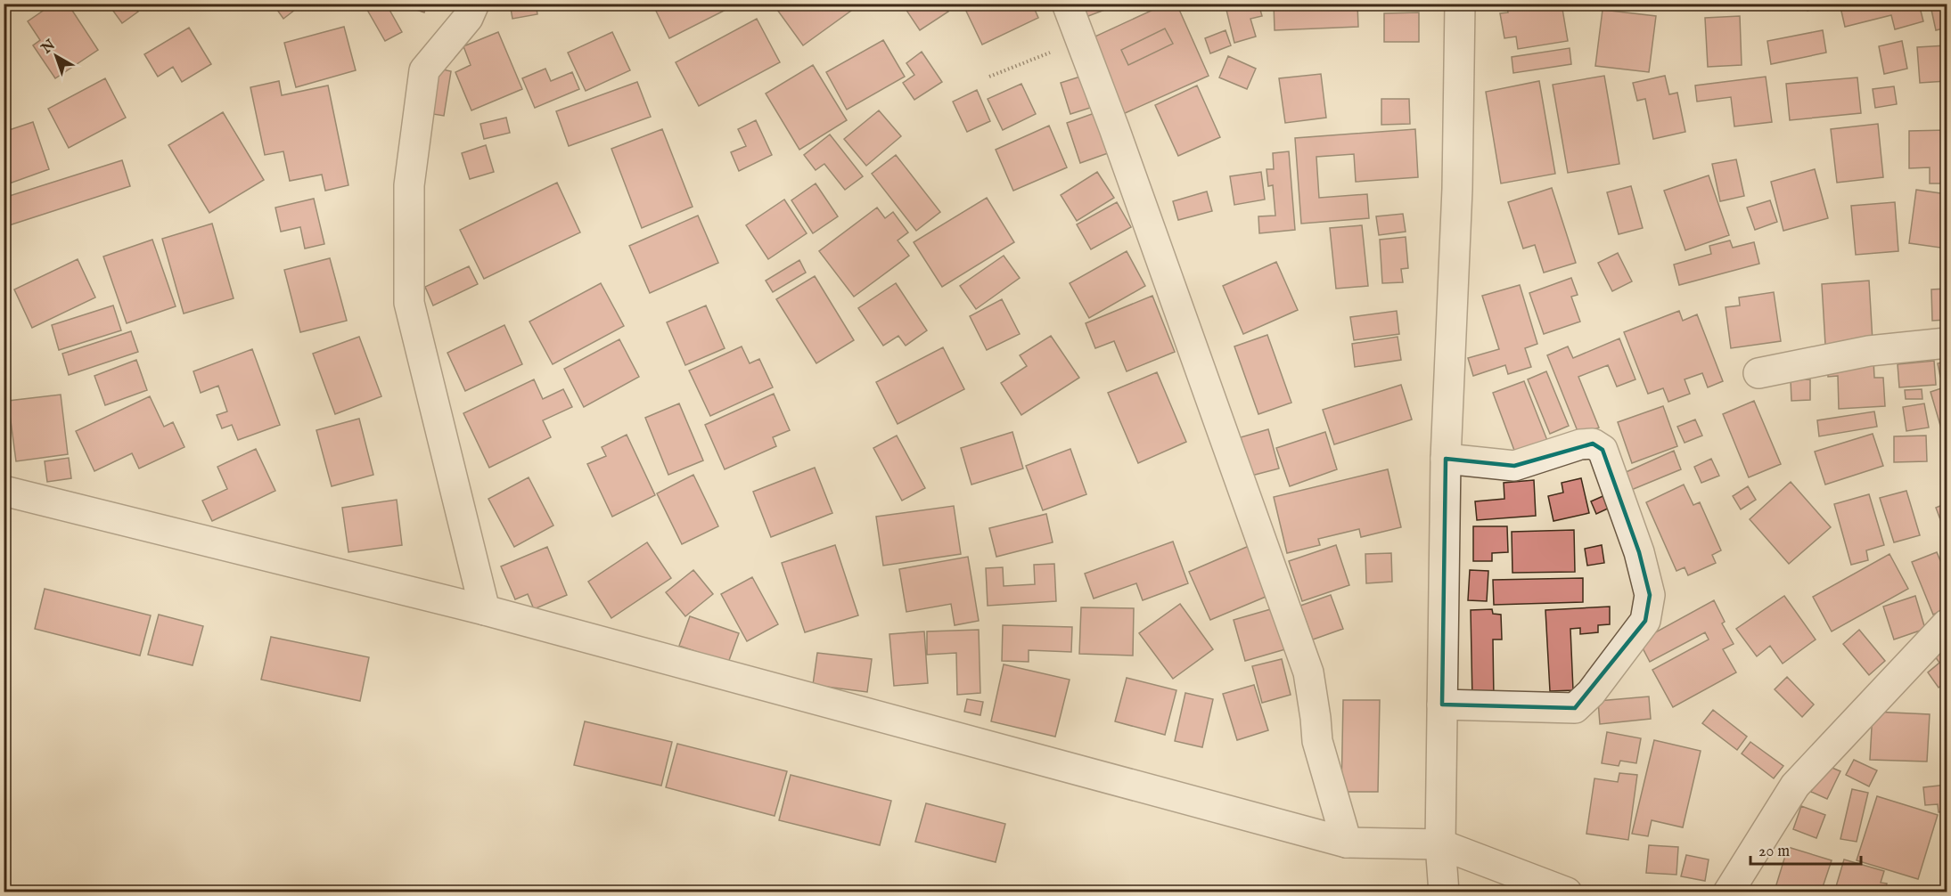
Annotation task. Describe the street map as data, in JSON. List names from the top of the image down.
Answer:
{
  "scale_bar": "20 m",
  "north": "top left"
}
